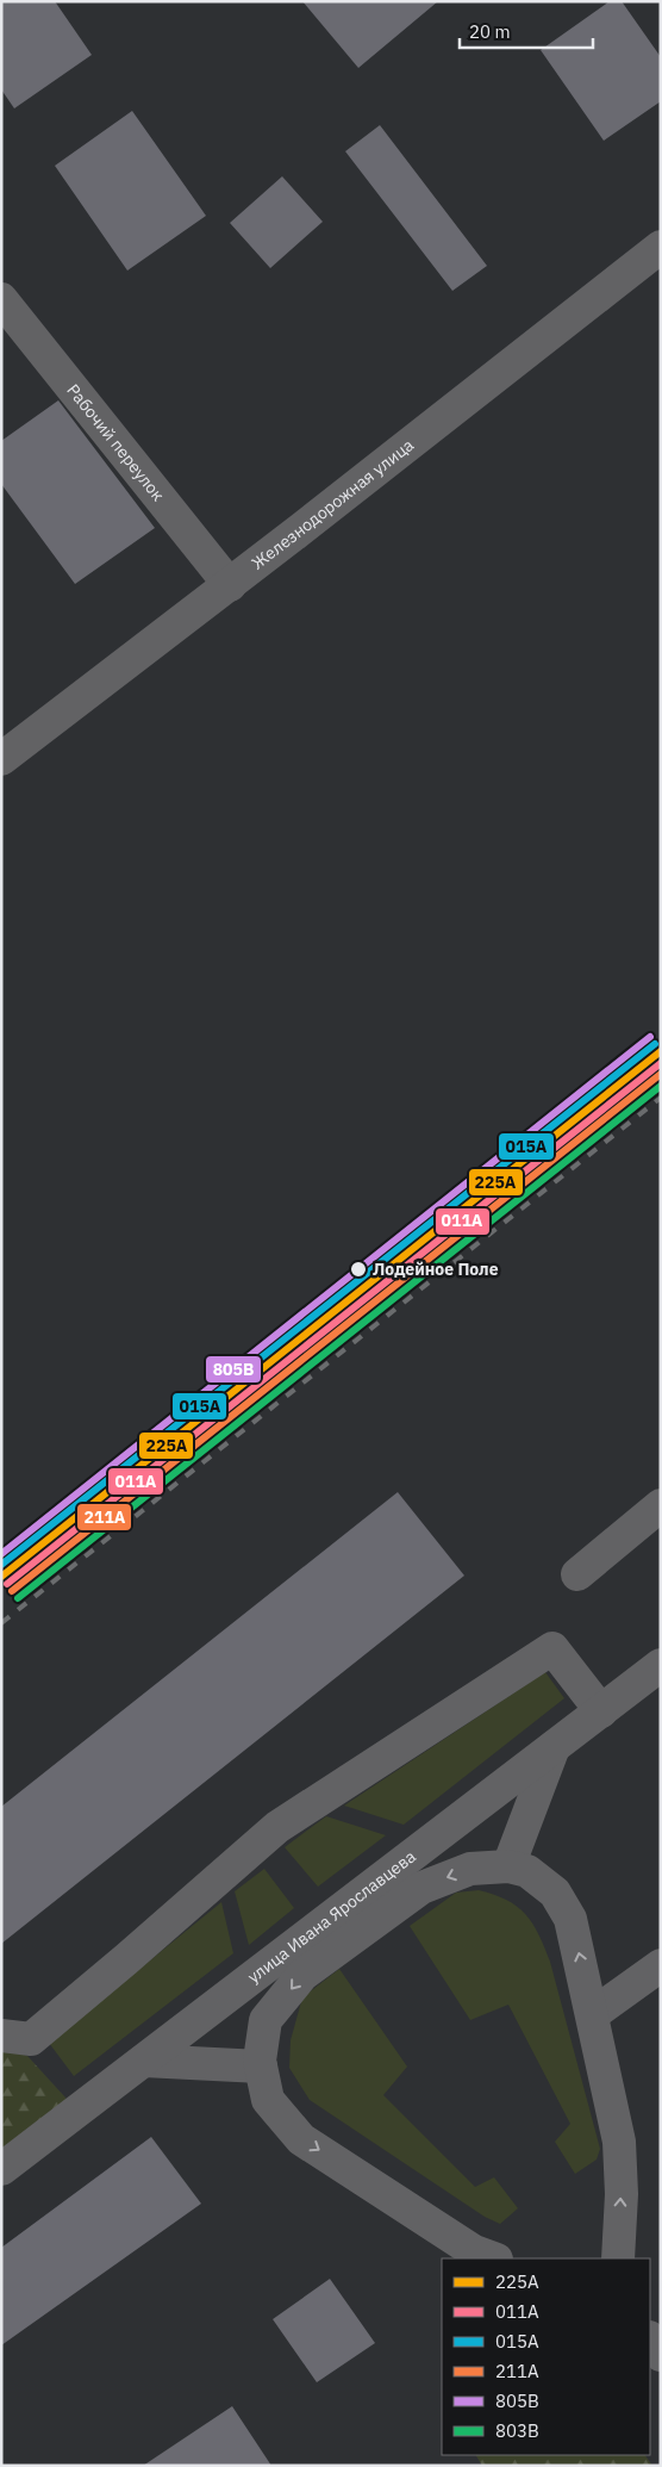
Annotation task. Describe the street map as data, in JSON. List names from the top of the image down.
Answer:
{
  "streets": {
    "street": ["Рабочий переулок", "Железнодорожная улица", "улица Ивана Ярославцева"]
  },
  "crossings": [
    ["Рабочий переулок", "Железнодорожная улица"]
  ],
  "places": ["Лодейное Поле"],
  "lines": [
    "transit line 805В",
    "transit line 015А",
    "transit line 225А",
    "transit line 011А",
    "transit line 211А",
    "transit line 803В"
  ],
  "legend": [
    "225А",
    "011А",
    "015А",
    "211А",
    "805В",
    "803В"
  ],
  "scale_bar": "20 m"
}
